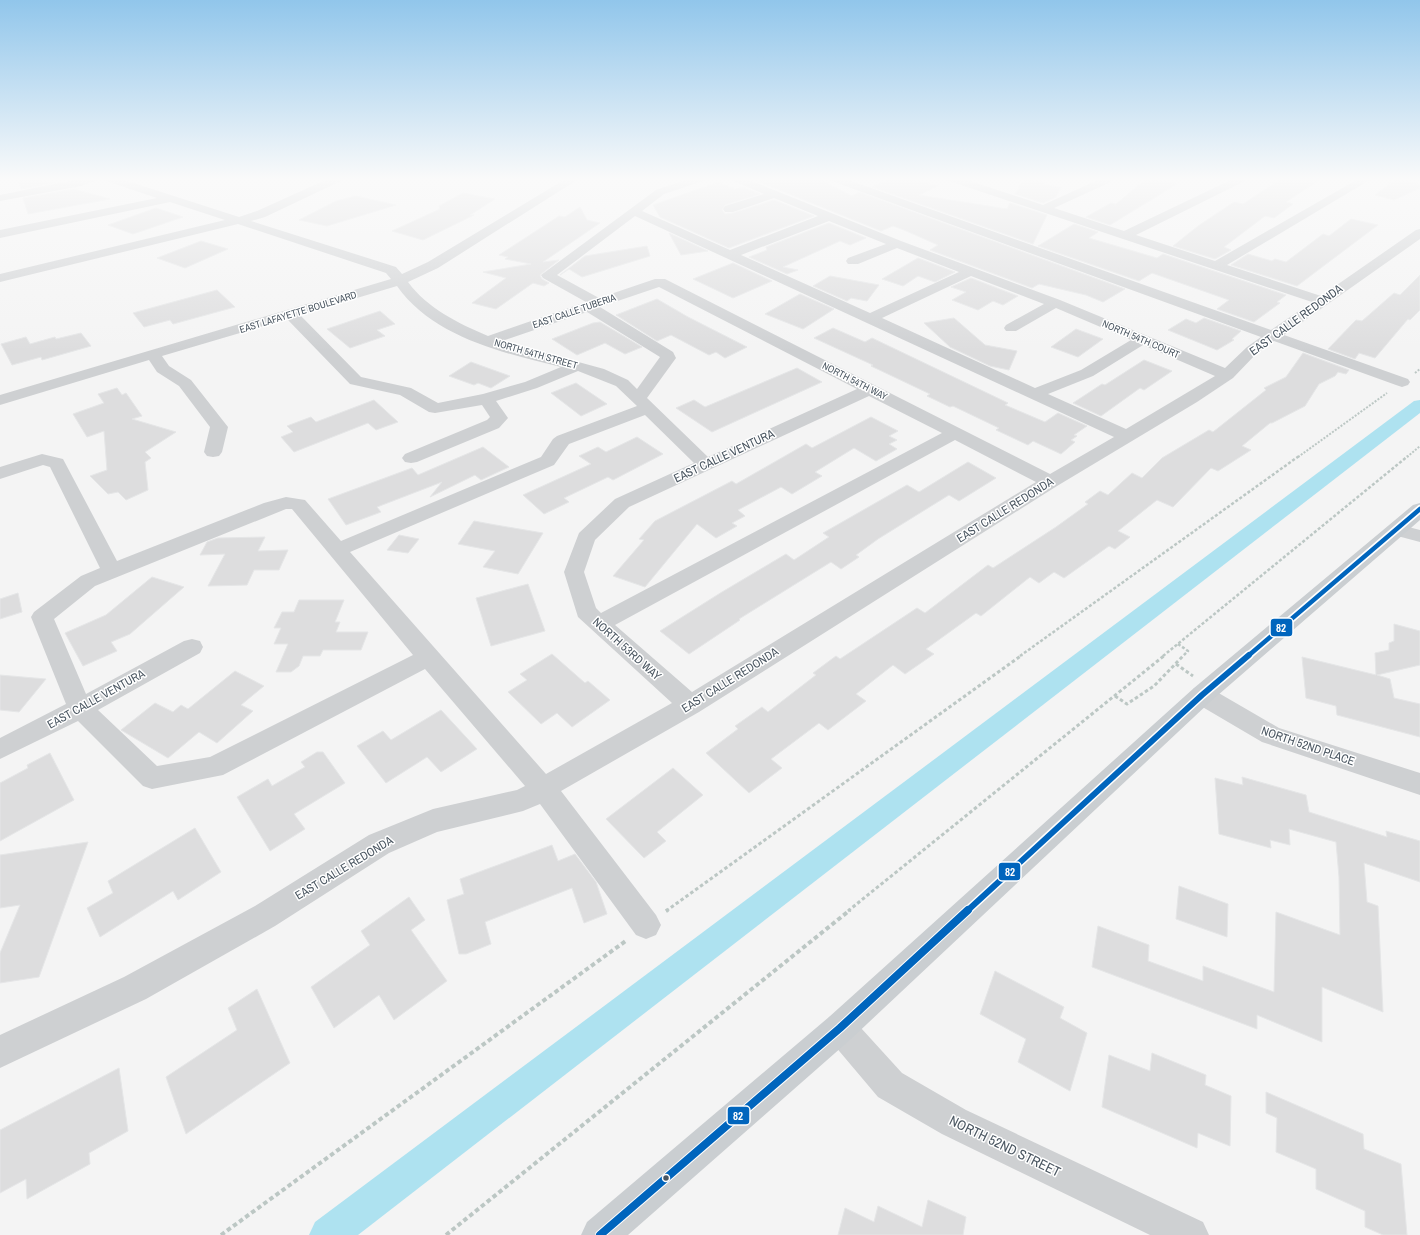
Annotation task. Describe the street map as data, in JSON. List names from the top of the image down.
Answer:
{
  "streets": {
    "street": [
      "EAST CALLE TUBERIA",
      "EAST LAFAYETTE BOULEVARD",
      "EAST CALLE REDONDA",
      "NORTH 54TH COURT",
      "NORTH 54TH STREET",
      "NORTH 54TH WAY",
      "EAST CALLE VENTURA",
      "NORTH 53RD WAY",
      "NORTH 52ND PLACE",
      "NORTH 52ND STREET"
    ]
  },
  "crossings": [
    ["EAST CALLE TUBERIA", "NORTH 54TH STREET"],
    ["EAST CALLE TUBERIA", "NORTH 54TH WAY"],
    ["EAST LAFAYETTE BOULEVARD", "NORTH 54TH STREET"],
    ["EAST CALLE REDONDA", "NORTH 54TH COURT"],
    ["EAST CALLE REDONDA", "NORTH 54TH WAY"],
    ["EAST CALLE REDONDA", "NORTH 53RD WAY"],
    ["NORTH 54TH STREET", "EAST CALLE VENTURA"],
    ["NORTH 54TH WAY", "EAST CALLE VENTURA"],
    ["EAST CALLE VENTURA", "NORTH 53RD WAY"]
  ],
  "lines": ["transit line 82"]
}
